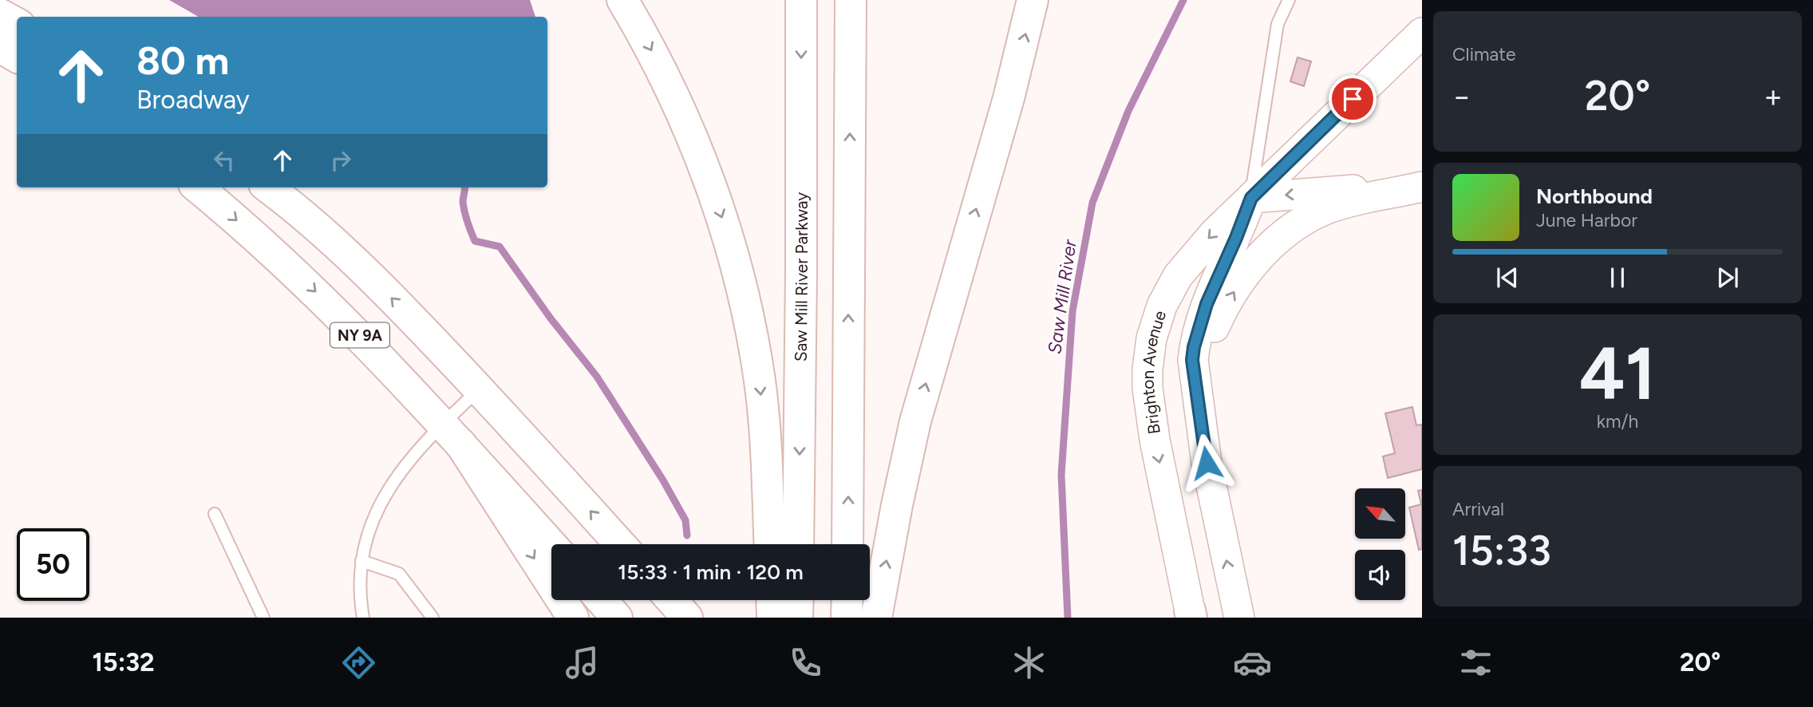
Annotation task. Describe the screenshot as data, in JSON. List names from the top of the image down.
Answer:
{
  "streets": {
    "main road": ["Saw Mill River Parkway", "NY 9A", "Brighton Avenue"]
  },
  "water": ["Saw Mill River"],
  "north": "top left",
  "page": {
    "tile": [
      "Climate",
      ["41", "km/h"],
      ["Arrival", "15:33"]
    ],
    "turn": ["80 m", "Broadway"],
    "heat": ["−", "20°", "+"],
    "song": ["Northbound", "June Harbor"],
    "limit": "50",
    "trip": "15:33 · 1 min · 120 m",
    "tabs": ["15:32", "20°"]
  }
}
